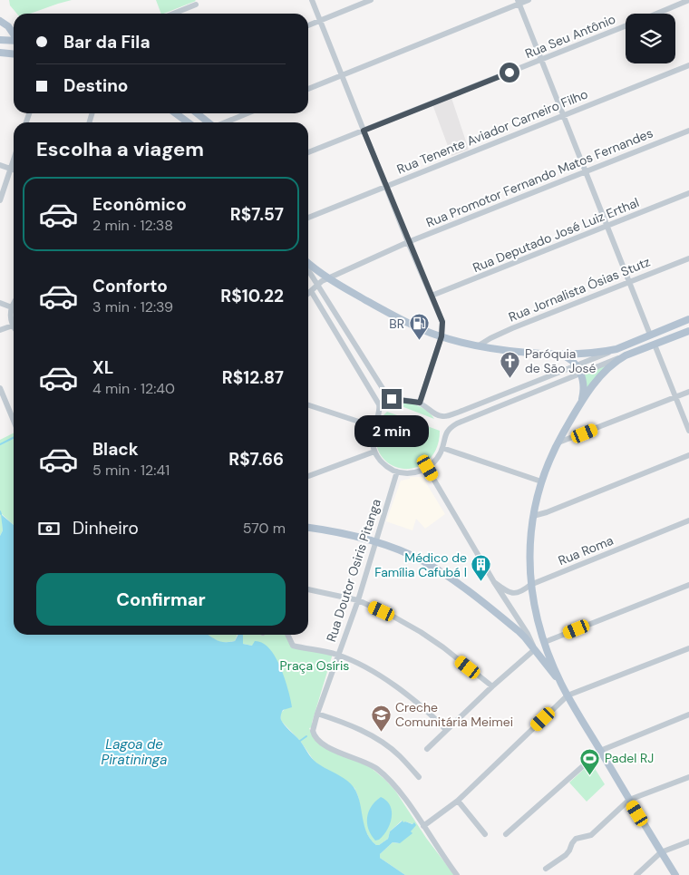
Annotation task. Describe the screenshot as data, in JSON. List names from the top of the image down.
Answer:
{
  "streets": {
    "street": [
      "Rua Seu Antônio",
      "Rua Tenente Aviador Carneiro Filho",
      "Rua Promotor Fernando Matos Fernandes",
      "Rua Deputado José Luiz Erthal",
      "Rua Jornalista Ósias Stutz",
      "Rua Roma",
      "Rua Doutor Osiris Pitanga"
    ]
  },
  "water": ["Lagoa de Piratininga"],
  "parks": ["Praça Osíris"],
  "places": {
    "fuel station": ["BR"],
    "church": ["Paróquia de São José"],
    "building": ["Médico de Família Cafubá I"],
    "school or university": ["Creche Comunitária Meimei"],
    "sports": ["Padel RJ"]
  },
  "page": {
    "banner": ["Bar da Fila", "Destino"],
    "heading": "Escolha a viagem",
    "list": [
      {
        "name": "Econômico",
        "note": "2 min · 12:38",
        "value": "R$7.57"
      },
      {
        "name": "Conforto",
        "note": "3 min · 12:39",
        "value": "R$10.22"
      },
      {
        "name": "XL",
        "note": "4 min · 12:40",
        "value": "R$12.87"
      },
      {
        "name": "Black",
        "note": "5 min · 12:41",
        "value": "R$7.66"
      }
    ],
    "bubble": "2 min",
    "pay": ["Dinheiro", "570 m"],
    "buttons": "Confirmar"
  }
}
